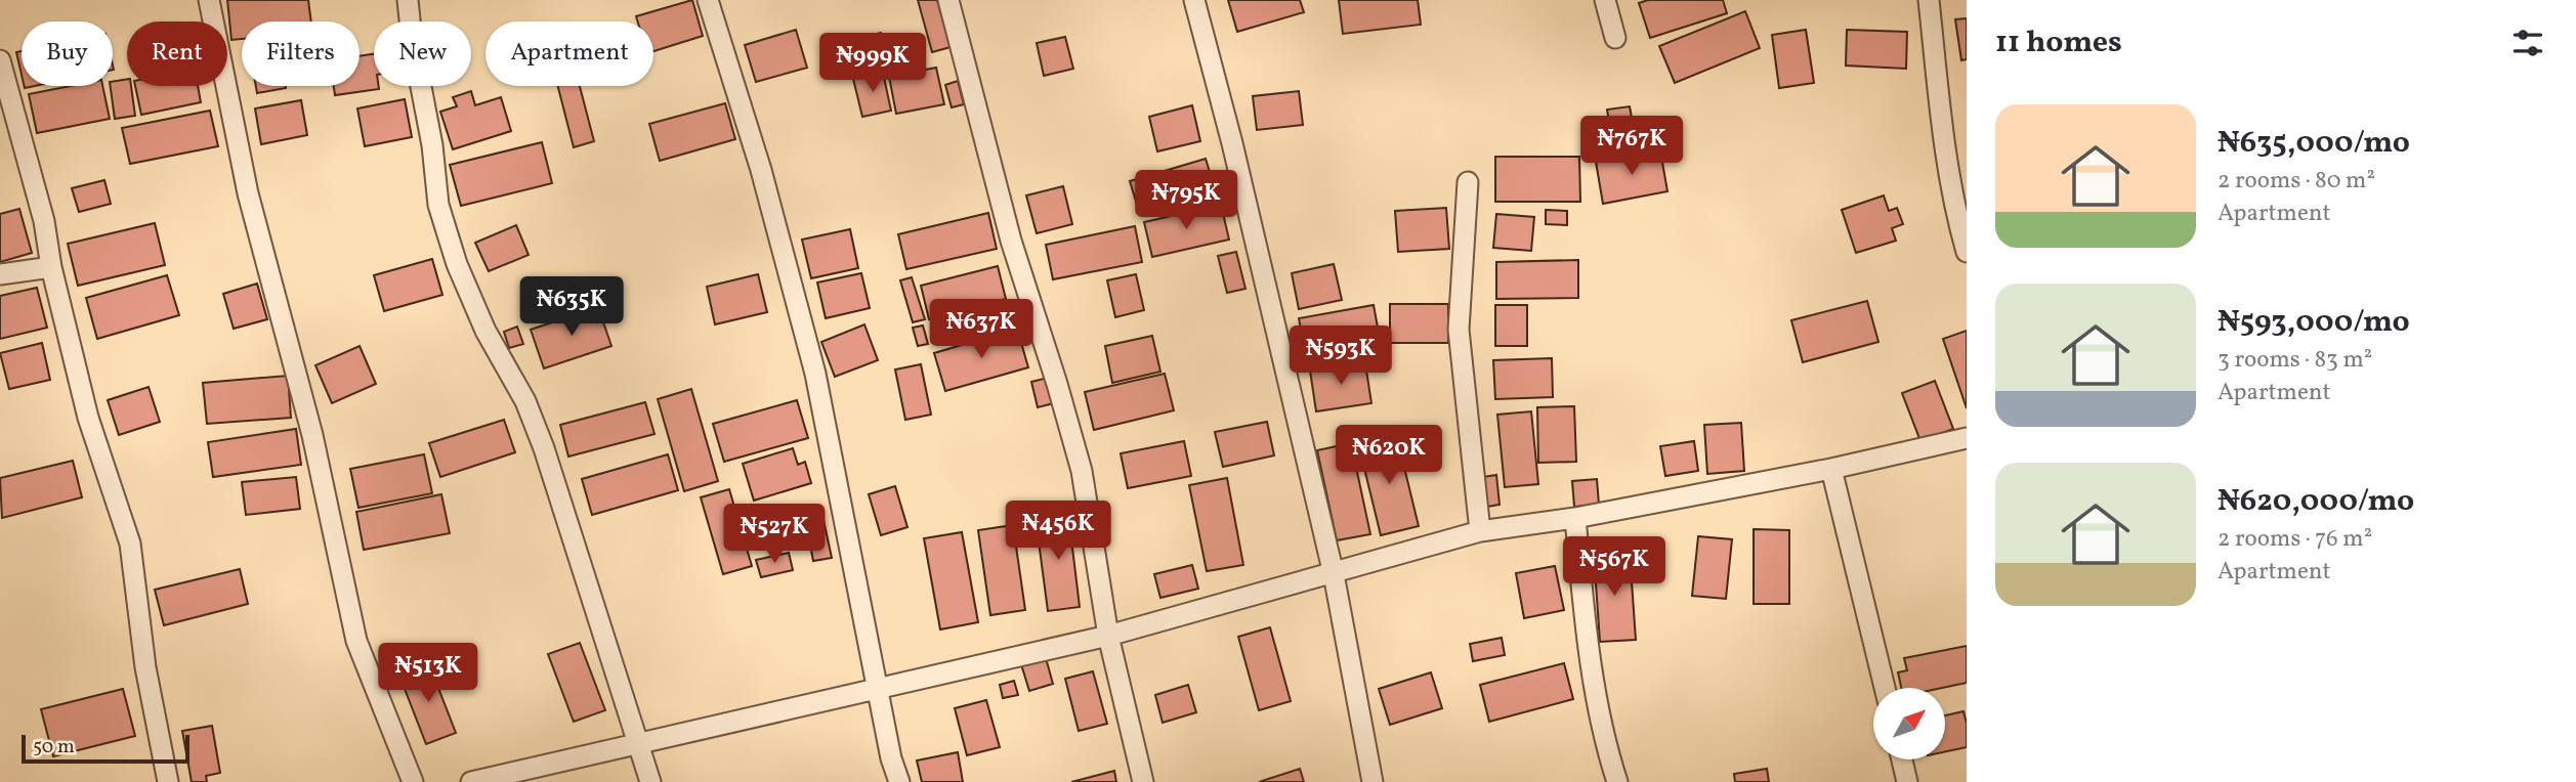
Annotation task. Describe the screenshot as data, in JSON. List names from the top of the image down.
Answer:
{
  "scale_bar": "50 m",
  "north": "top right",
  "page": {
    "heading": "11 homes",
    "chip": [
      "Buy",
      "Rent",
      "Filters",
      "New",
      "Apartment"
    ],
    "price": [
      "₦999K",
      "₦767K",
      "₦795K",
      "₦635K",
      "₦637K",
      "₦593K",
      "₦620K",
      "₦456K",
      "₦527K",
      "₦567K",
      "₦513K"
    ],
    "list": [
      {
        "name": "₦635,000/mo",
        "note": "2 rooms · 80 m² · Apartment"
      },
      {
        "name": "₦593,000/mo",
        "note": "3 rooms · 83 m² · Apartment"
      },
      {
        "name": "₦620,000/mo",
        "note": "2 rooms · 76 m² · Apartment"
      }
    ],
    "scale": "50 m"
  }
}
